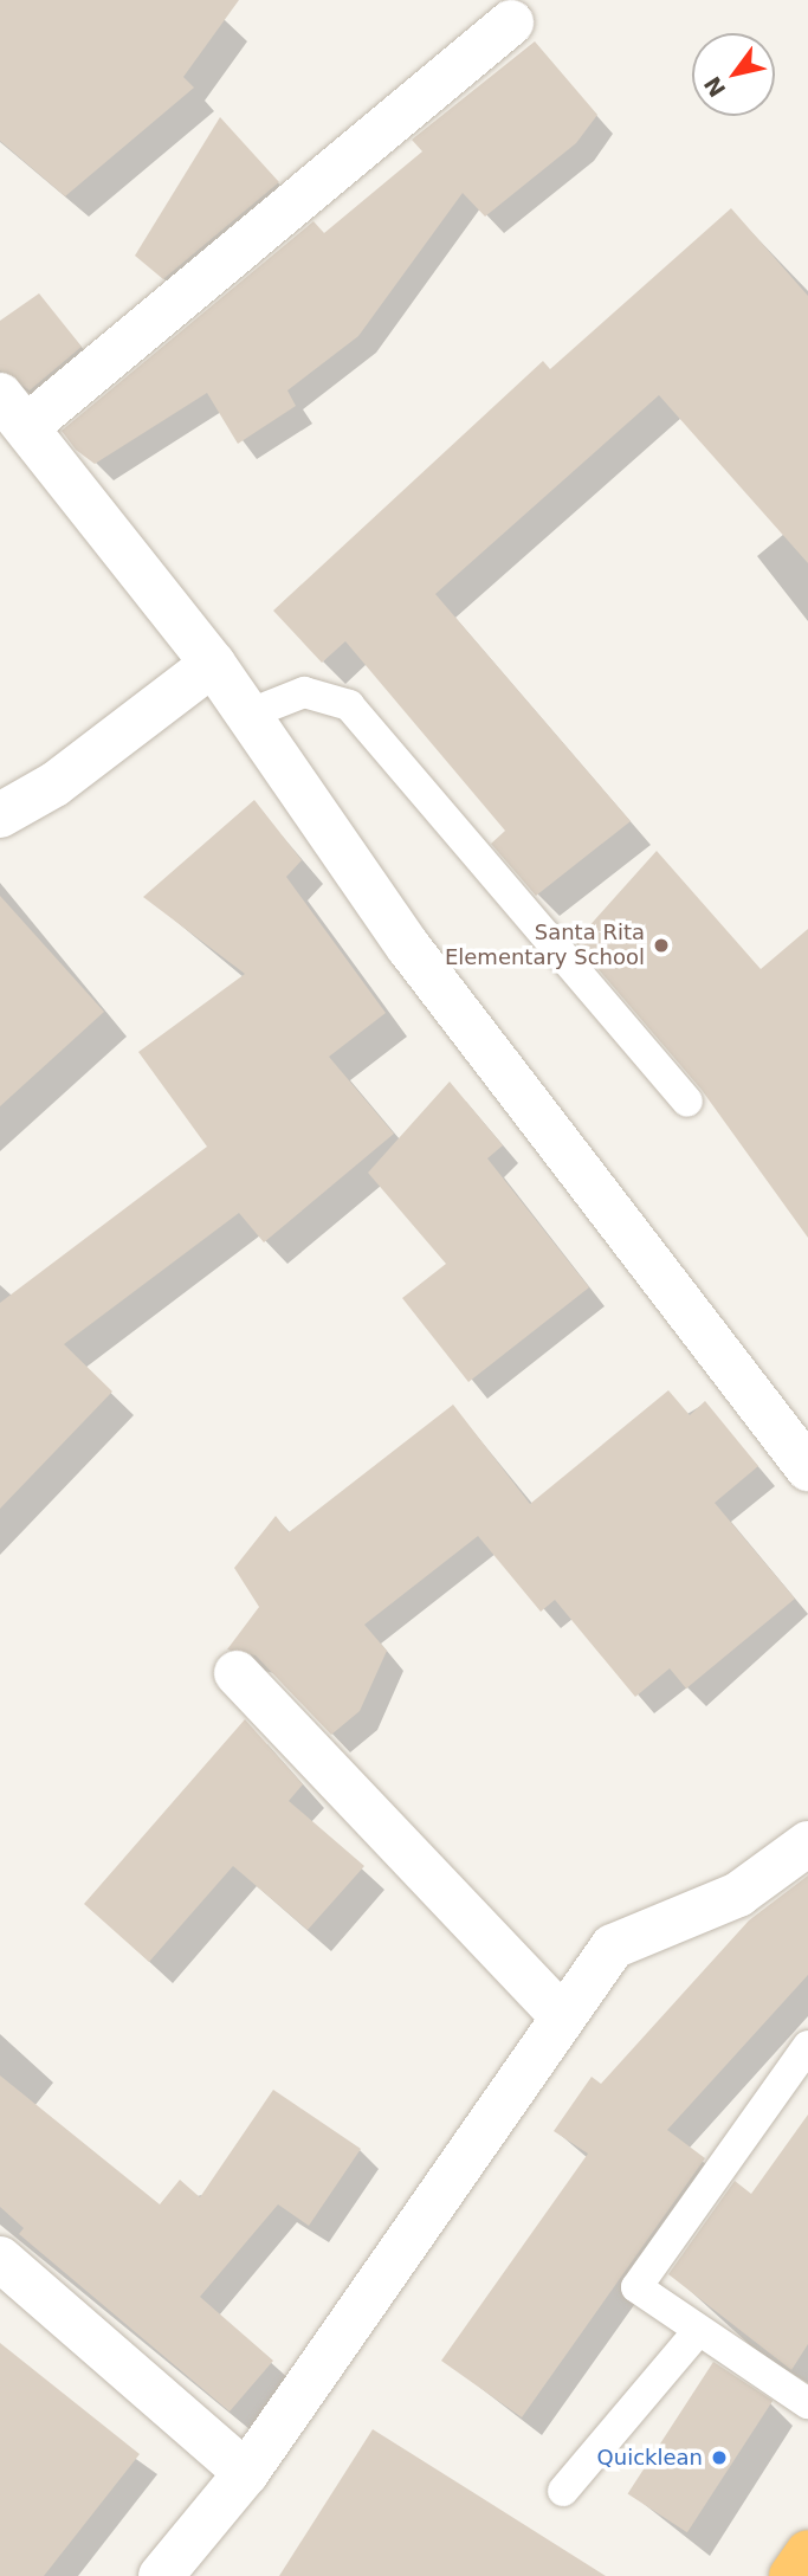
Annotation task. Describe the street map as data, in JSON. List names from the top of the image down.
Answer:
{
  "places": ["Santa Rita Elementary School", "Quicklean"],
  "north": "bottom left"
}
